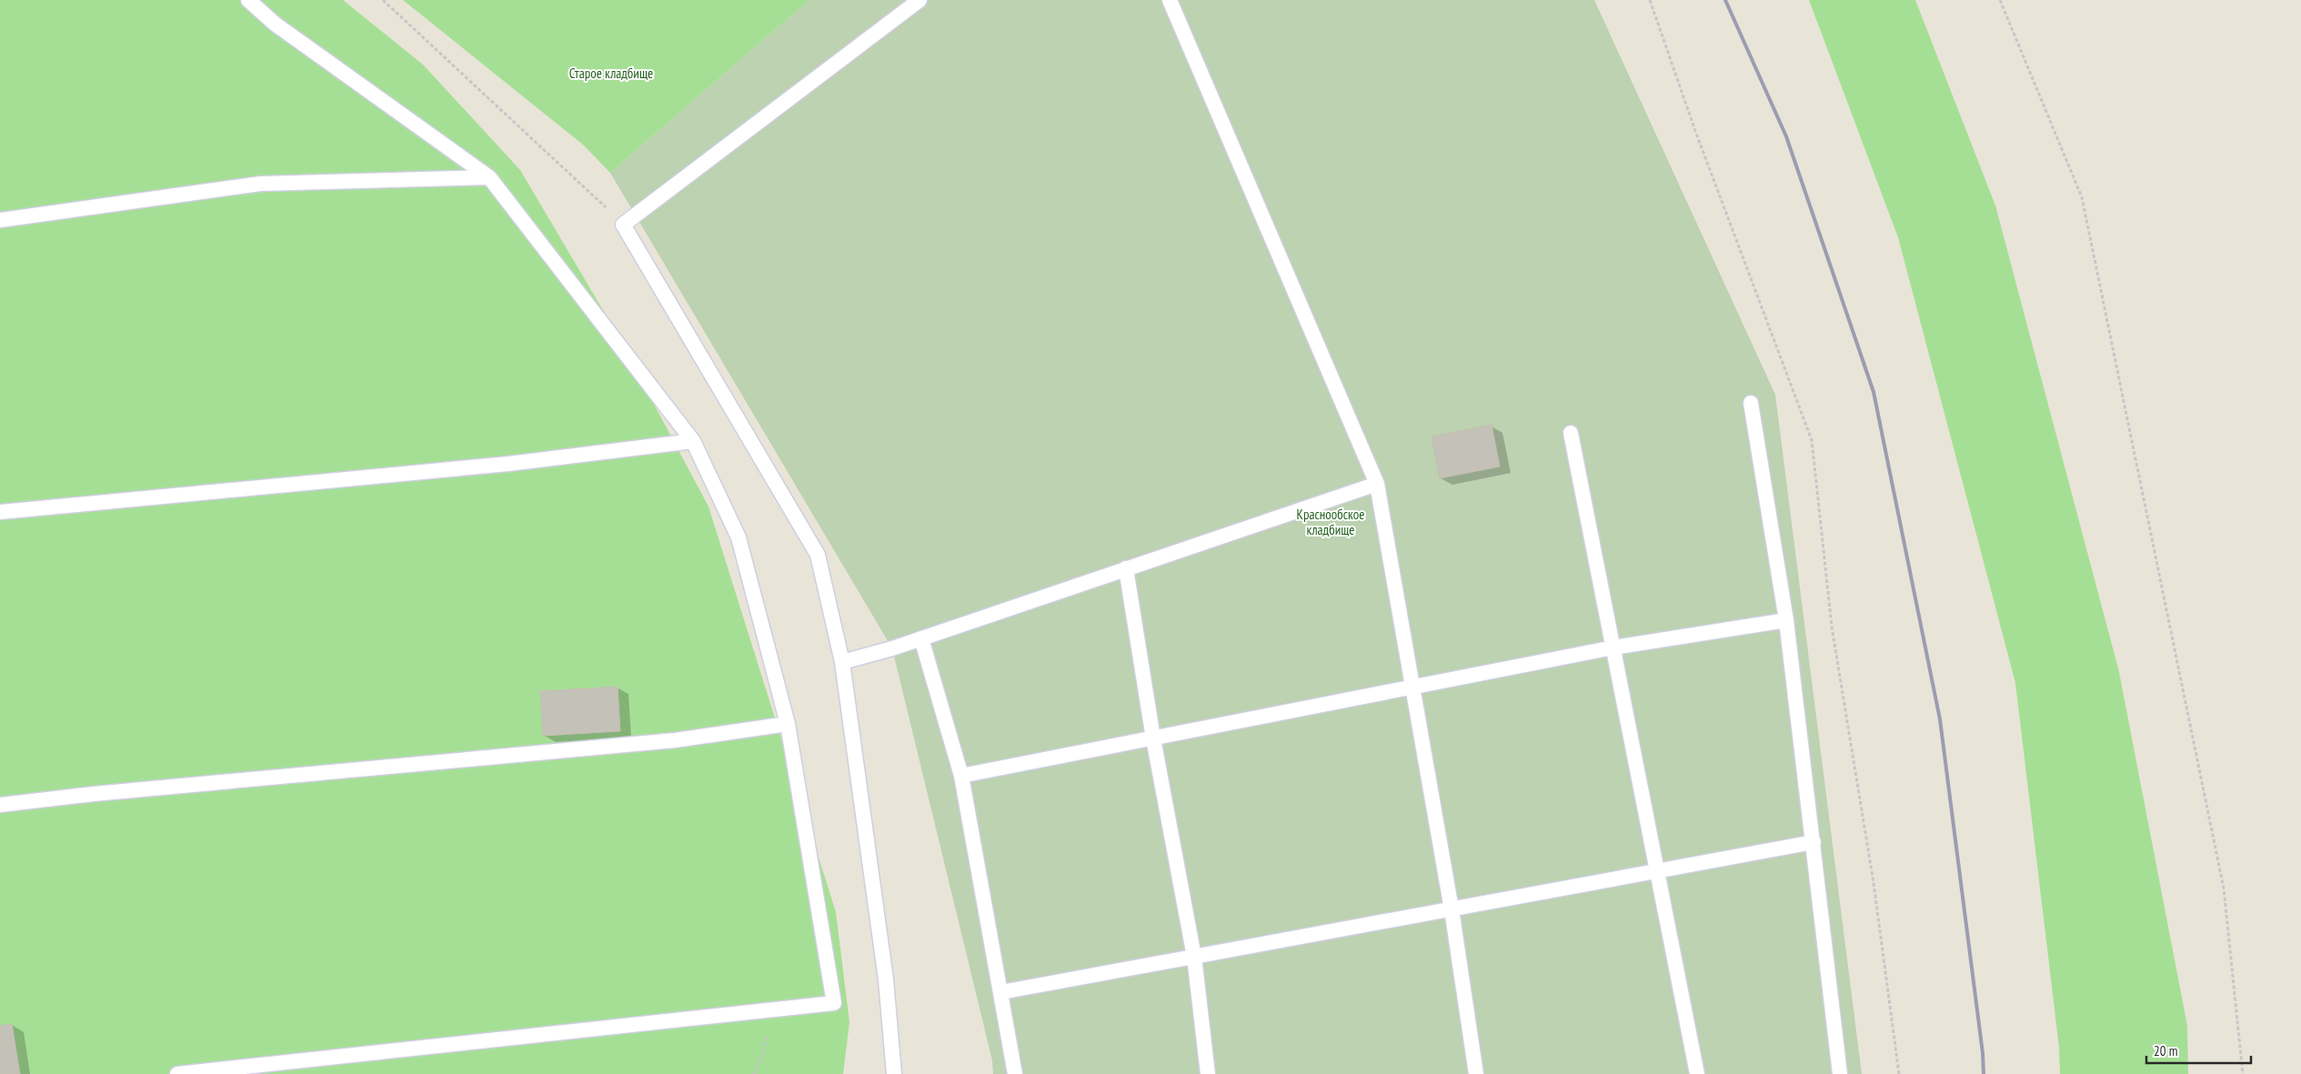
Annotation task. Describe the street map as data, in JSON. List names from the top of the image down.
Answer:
{
  "parks": ["Старое кладбище", "Краснообское кладбище"],
  "scale_bar": "20 m"
}
